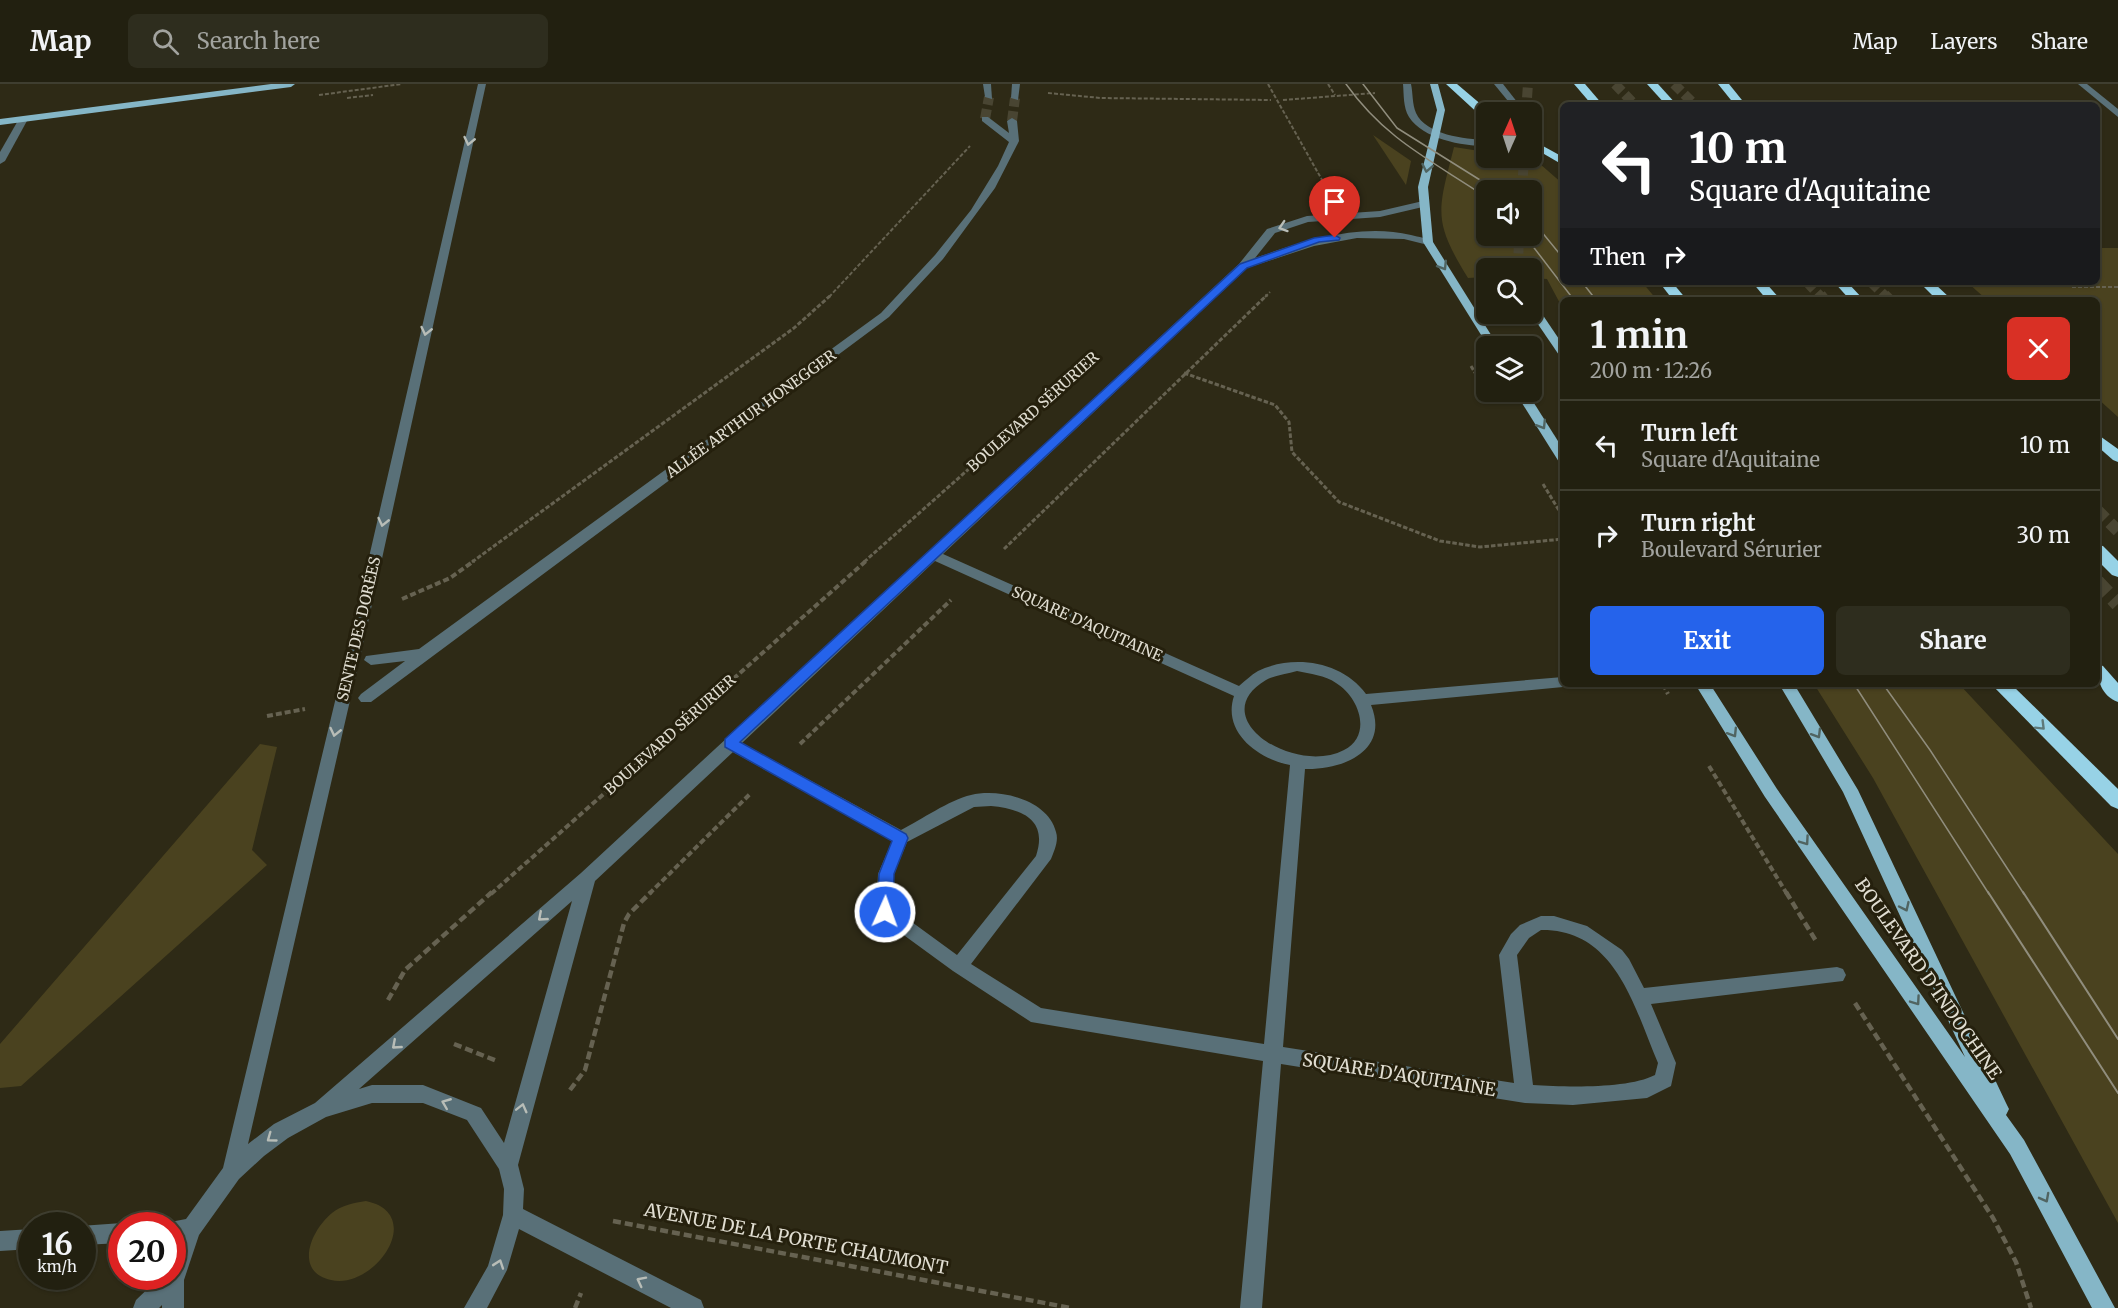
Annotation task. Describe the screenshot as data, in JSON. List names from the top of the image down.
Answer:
{
  "streets": {
    "main road": ["BOULEVARD D'INDOCHINE"],
    "street": ["ALLÉE ARTHUR HONEGGER", "SQUARE D'AQUITAINE", "SENTE DES DORÉES"],
    "path": ["BOULEVARD SÉRURIER", "AVENUE DE LA PORTE CHAUMONT"]
  },
  "one_way": ["SENTE DES DORÉES"],
  "north": "top",
  "page": {
    "header": "Map",
    "search": "Search here",
    "nav": ["Map", "Layers", "Share"],
    "turn": ["10 m", "Square d'Aquitaine"],
    "then": "Then",
    "heading": ["1 min", "200 m · 12:26"],
    "list": [
      {
        "name": "Turn left",
        "note": "Square d'Aquitaine",
        "value": "10 m"
      },
      {
        "name": "Turn right",
        "note": "Boulevard Sérurier",
        "value": "30 m"
      }
    ],
    "buttons": ["Exit", "Share"],
    "speed": "16 km/h",
    "limit": "20"
  }
}
